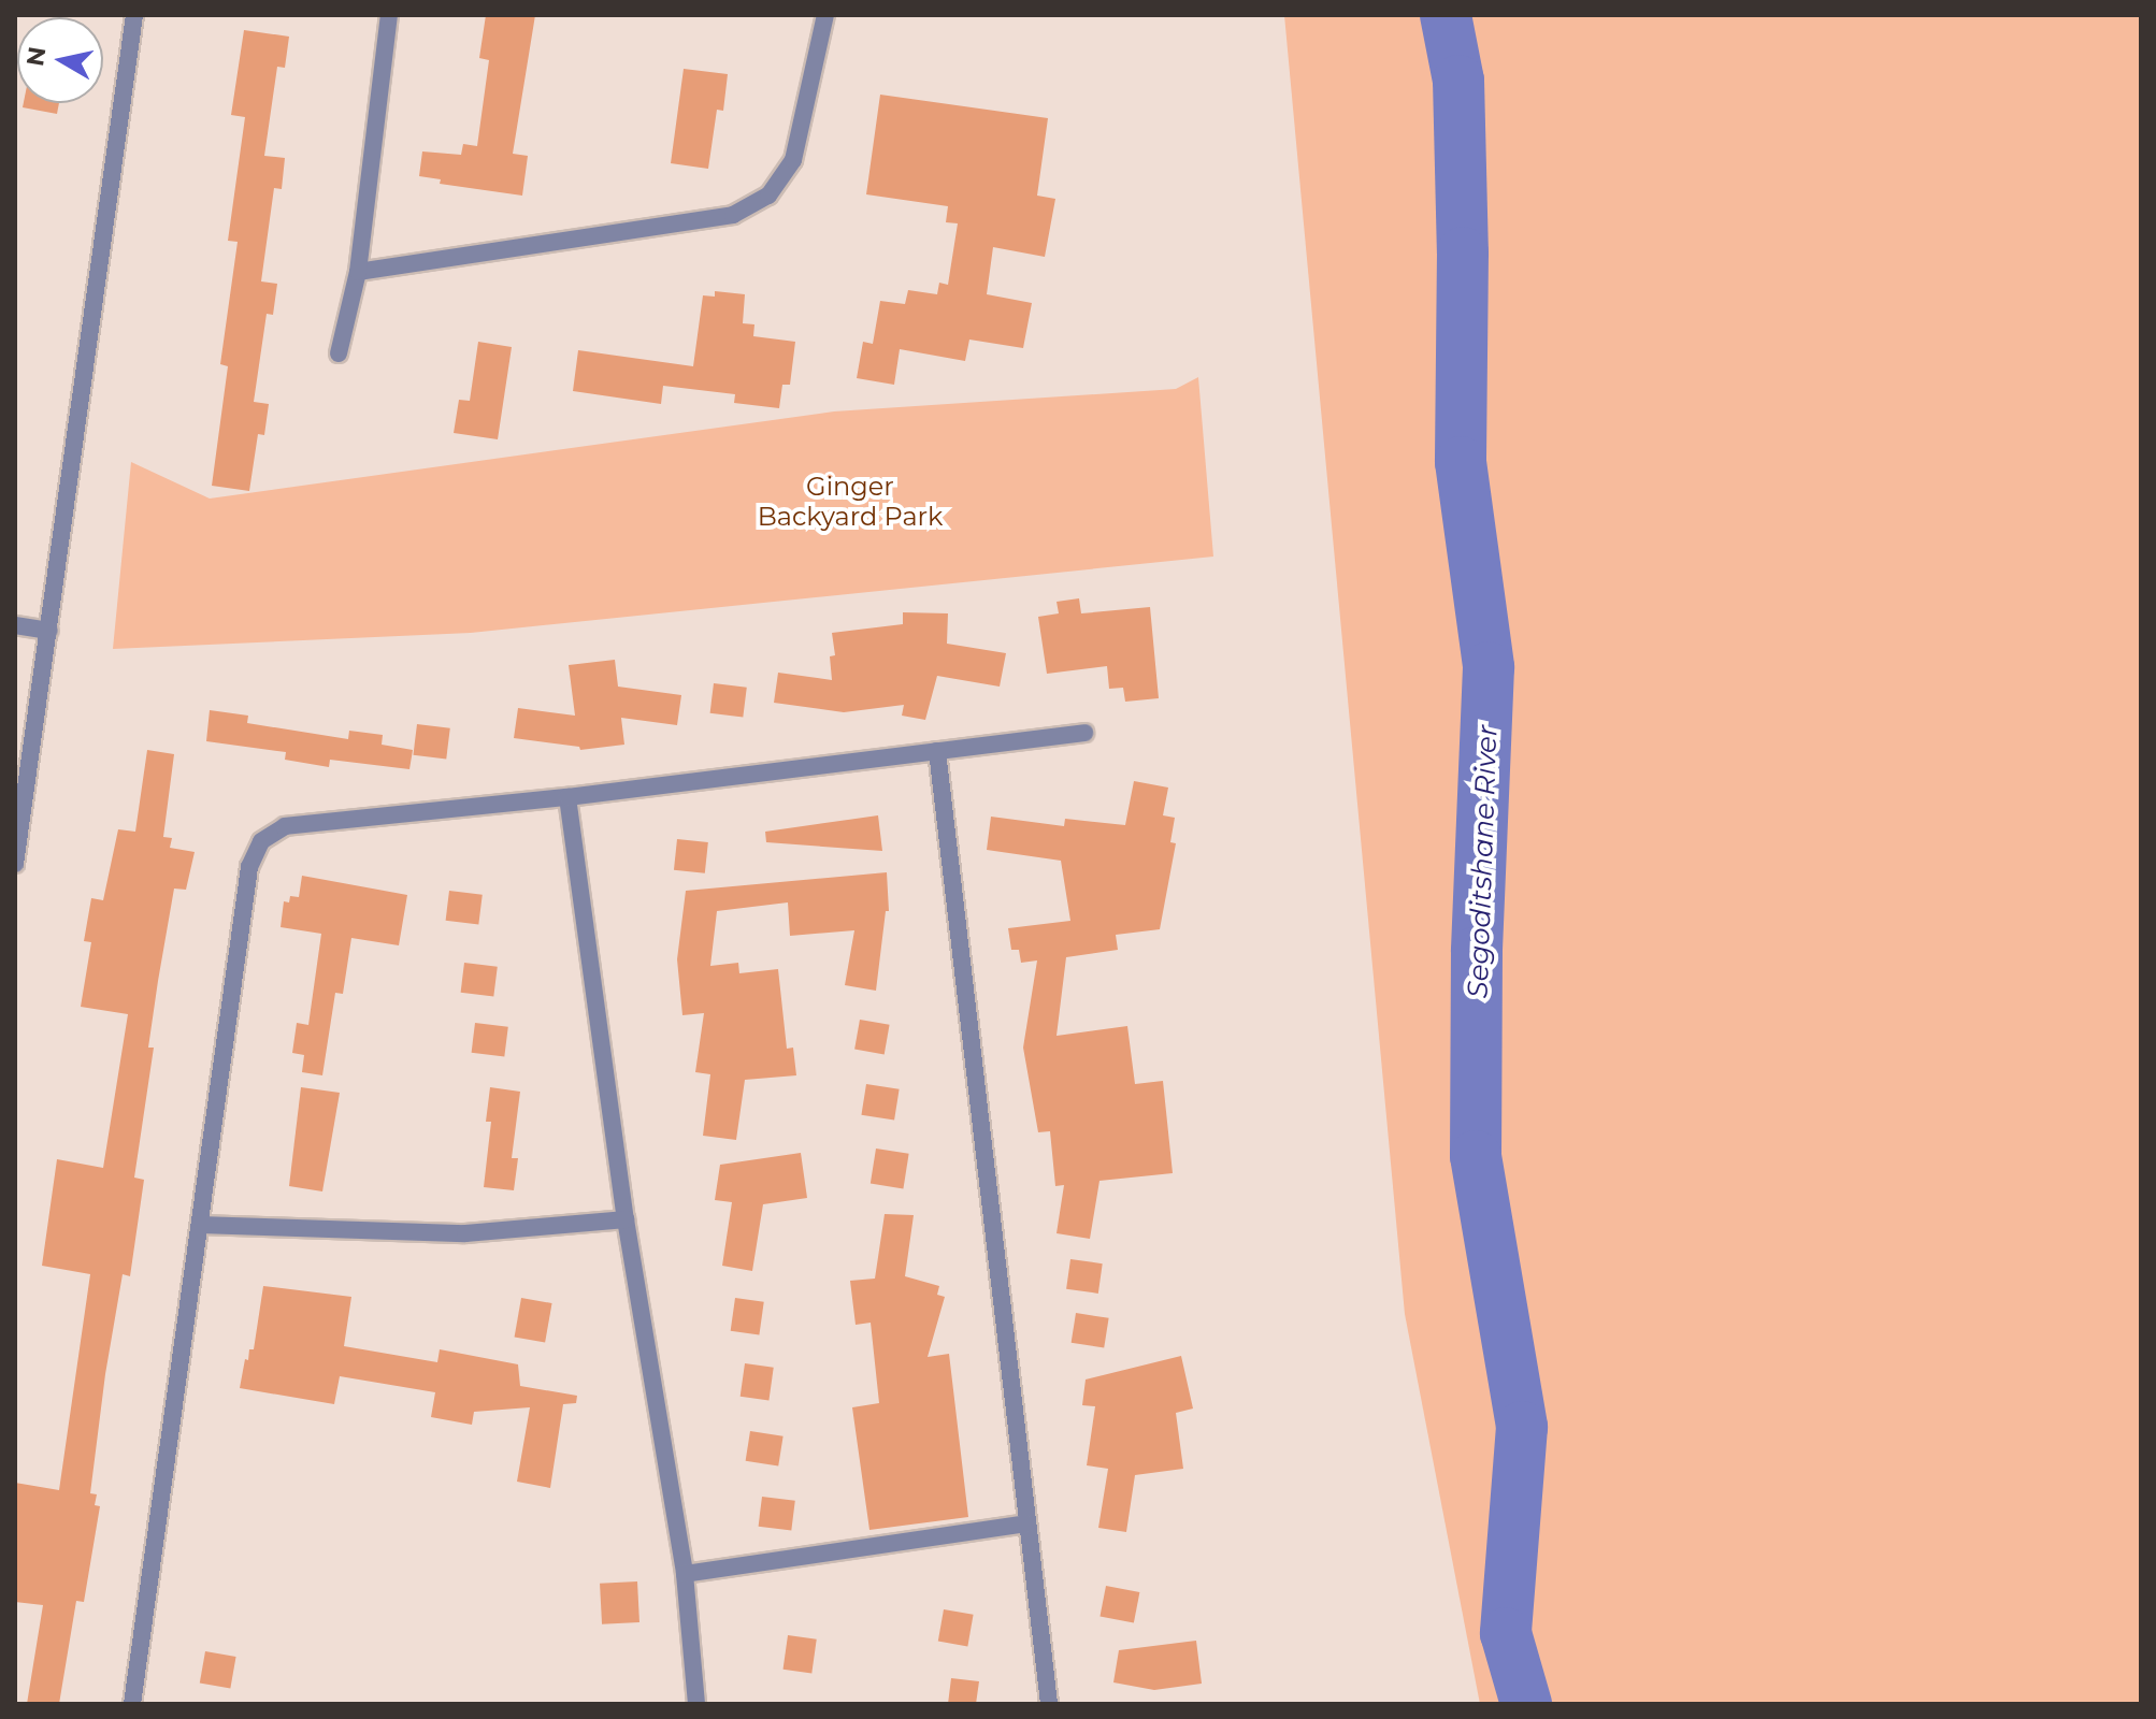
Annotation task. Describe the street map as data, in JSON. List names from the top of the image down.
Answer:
{
  "water": ["Segoditshane River"],
  "parks": ["Ginger Backyard Park"],
  "north": "left"
}
